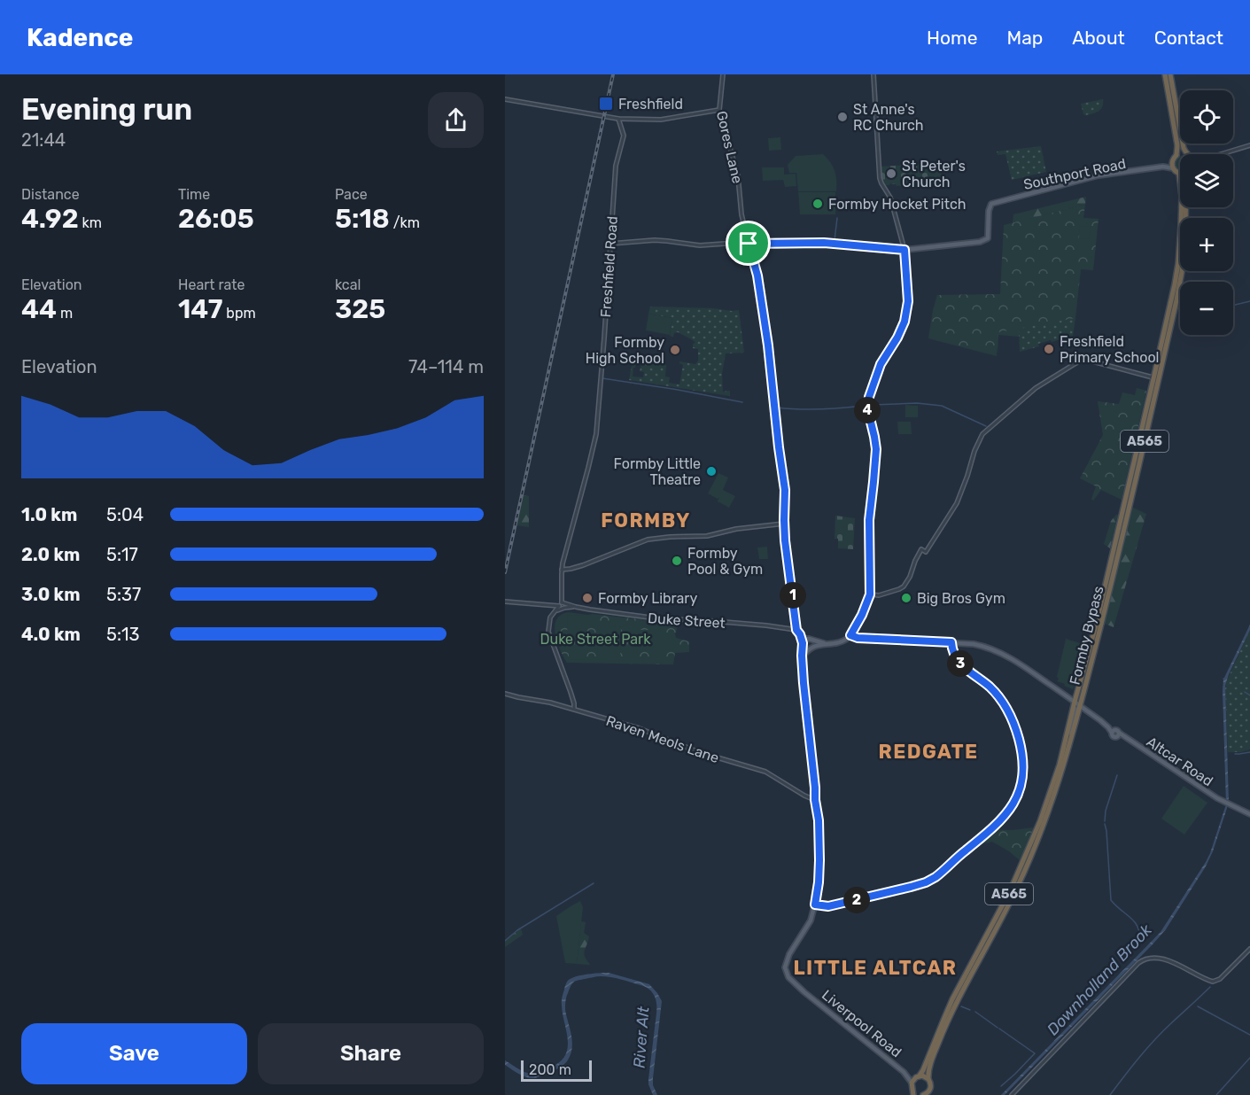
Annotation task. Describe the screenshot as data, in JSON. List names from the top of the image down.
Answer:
{
  "streets": {
    "highway": ["A565", "Formby Bypass"],
    "main road": ["Southport Road", "Altcar Road", "Liverpool Road"],
    "street": [
      "Gores Lane",
      "Freshfield Road",
      "Duke Street",
      "Raven Meols Lane"
    ]
  },
  "crossings": [
    ["Gores Lane", "Duke Street"],
    ["Freshfield Road", "Duke Street"],
    ["A565", "Formby Bypass"],
    ["A565", "Liverpool Road"],
    ["Formby Bypass", "Altcar Road"],
    ["Formby Bypass", "Liverpool Road"],
    ["Raven Meols Lane", "Liverpool Road"]
  ],
  "districts": ["FORMBY", "REDGATE", "LITTLE ALTCAR"],
  "water": ["Downholland Brook", "River Alt"],
  "parks": ["Duke Street Park"],
  "places": {
    "transit": ["Freshfield"],
    "other": [
      "St Anne's RC Church",
      "St Peter's Church",
      "Formby Hocket Pitch",
      "Freshfield Primary School",
      "Formby High School",
      "Formby Little Theatre",
      "Formby Pool & Gym",
      "Formby Library",
      "Big Bros Gym"
    ]
  },
  "scale_bar": "200 m",
  "page": {
    "header": "Kadence",
    "nav": [
      "Home",
      "Map",
      "About",
      "Contact"
    ],
    "heading": ["Evening run", "21:44"],
    "map_buttons": ["+", "−"],
    "stats": [
      ["Distance", "4.92 km"],
      ["Time", "26:05"],
      ["Pace", "5:18 /km"],
      ["Elevation", "44 m"],
      ["Heart rate", "147 bpm"],
      ["kcal", "325"]
    ],
    "chart": ["Elevation", "74–114 m"],
    "pins": [
      "4",
      "1",
      "3",
      "2"
    ],
    "list": [
      {
        "name": "1.0 km",
        "note": "5:04"
      },
      {
        "name": "2.0 km",
        "note": "5:17"
      },
      {
        "name": "3.0 km",
        "note": "5:37"
      },
      {
        "name": "4.0 km",
        "note": "5:13"
      }
    ],
    "buttons": ["Save", "Share"],
    "scale": "200 m"
  }
}
